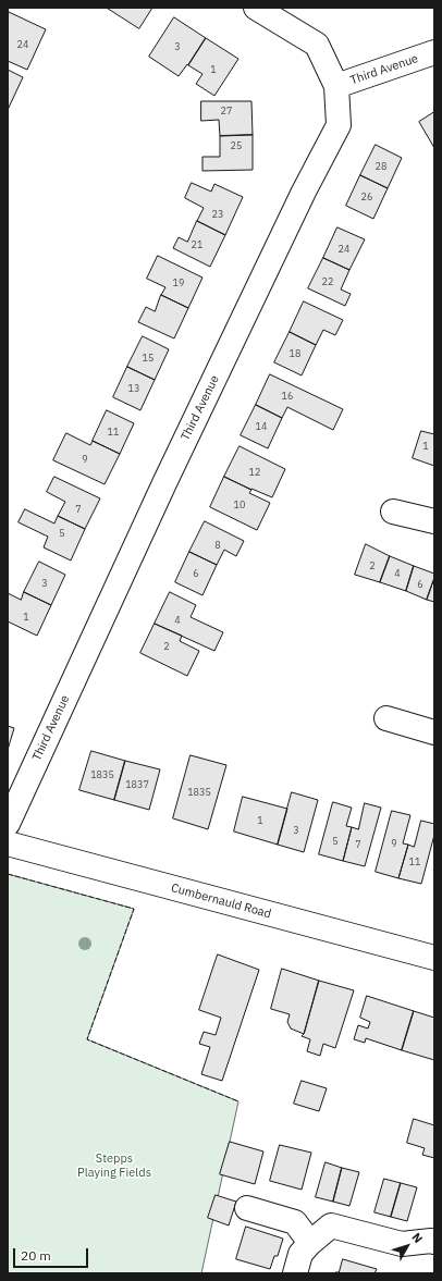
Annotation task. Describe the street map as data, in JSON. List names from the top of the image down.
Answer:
{
  "streets": {
    "street": ["Third Avenue", "Cumbernauld Road"]
  },
  "parks": ["Stepps Playing Fields"],
  "house_numbers": [
    "24",
    "3",
    "1",
    "27",
    "25",
    "28",
    "26",
    "23",
    "21",
    "24",
    "22",
    "19",
    "18",
    "15",
    "13",
    "16",
    "14",
    "11",
    "1",
    "9",
    "12",
    "10",
    "7",
    "5",
    "8",
    "2",
    "6",
    "4",
    "3",
    "6",
    "1",
    "4",
    "2",
    "1835",
    "1837",
    "1835",
    "1",
    "3",
    "5",
    "9",
    "7",
    "11"
  ],
  "scale_bar": "20 m",
  "north": "top right"
}
